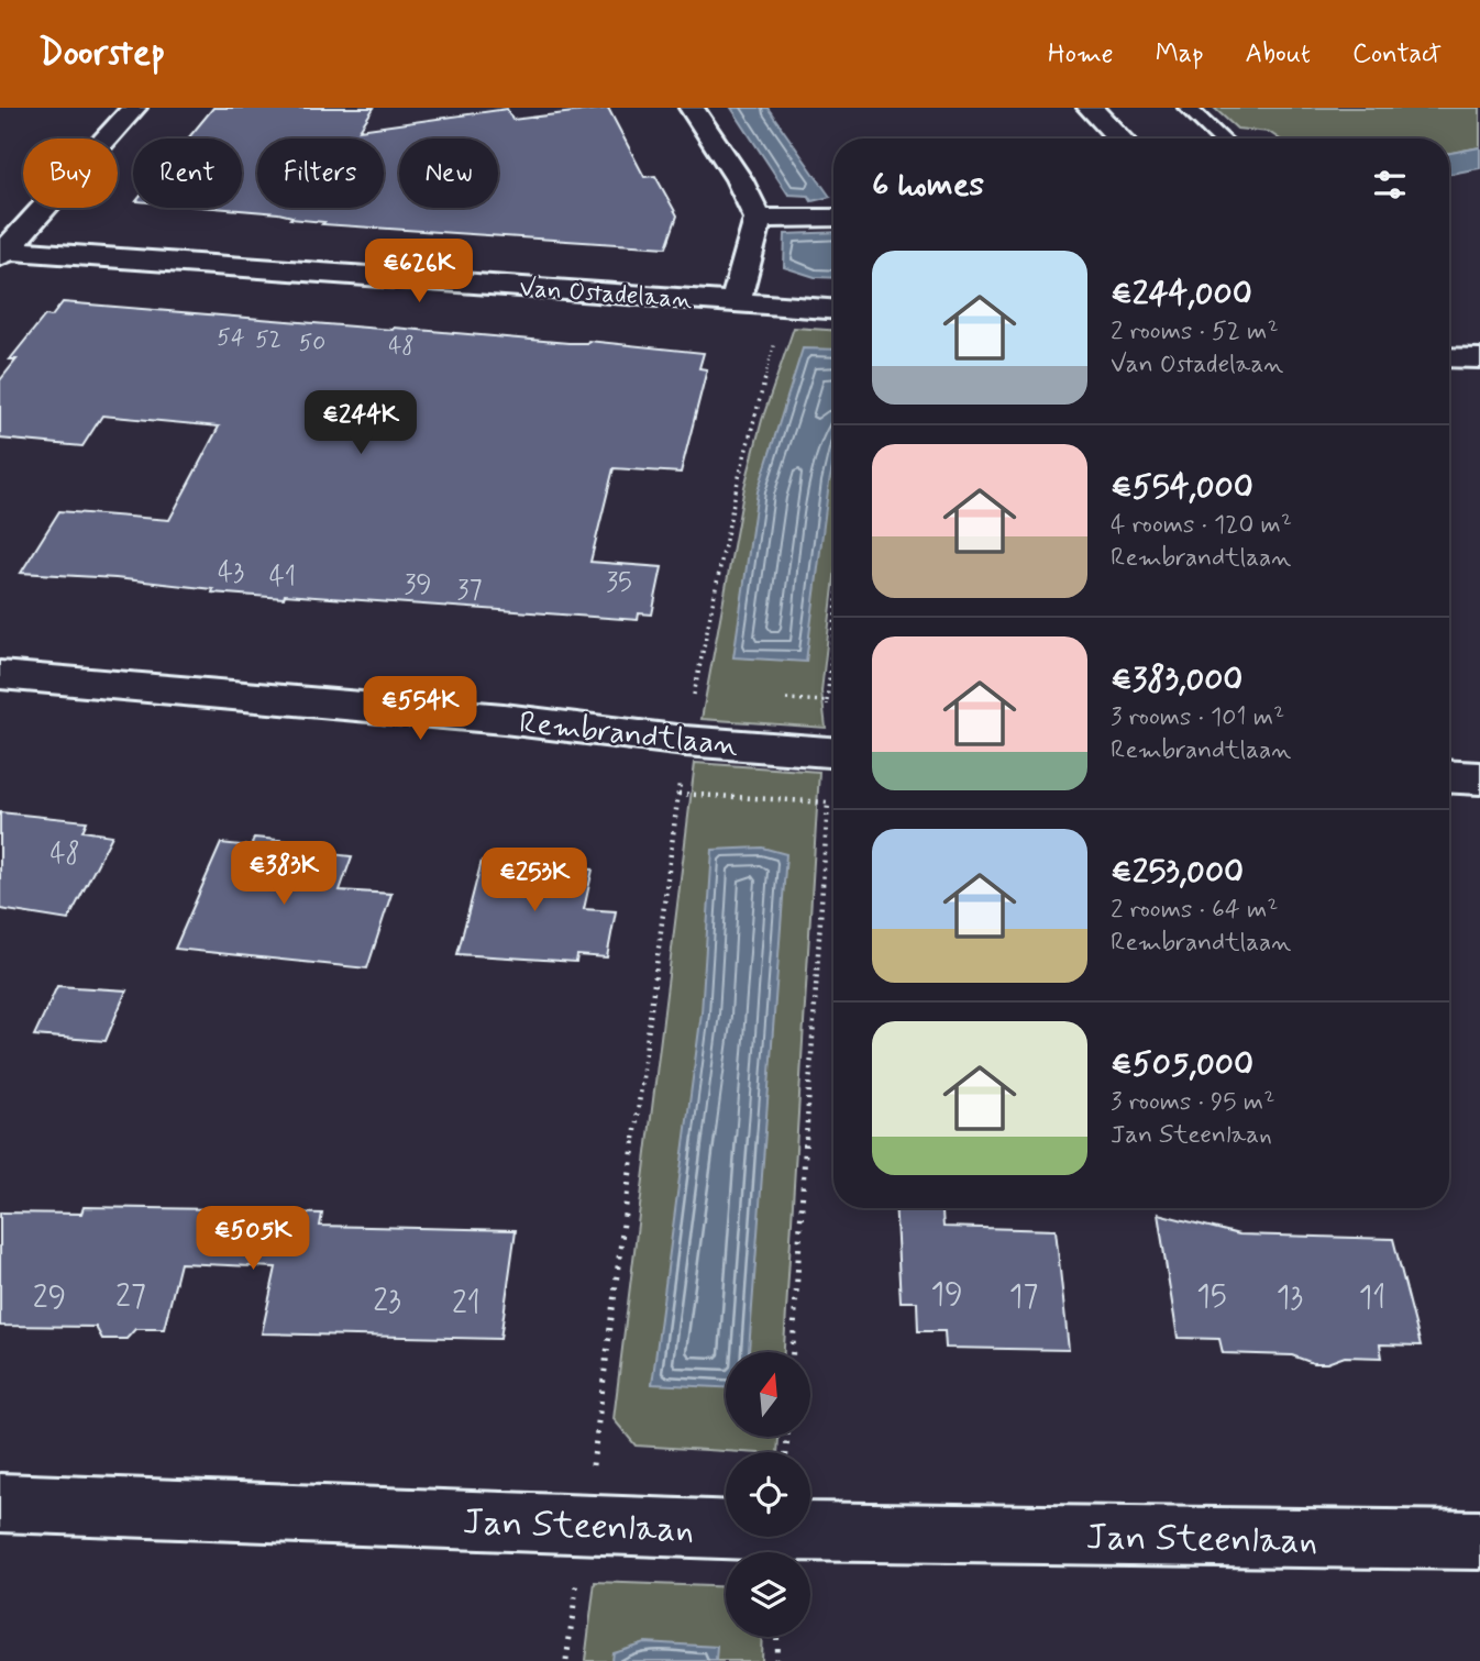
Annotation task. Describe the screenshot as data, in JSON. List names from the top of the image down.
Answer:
{
  "streets": {
    "street": ["Van Ostadelaan", "Rembrandtlaan", "Jan Steenlaan"]
  },
  "house_numbers": [
    "54",
    "52",
    "50",
    "48",
    "43",
    "41",
    "35",
    "39",
    "37",
    "48",
    "19",
    "27",
    "17",
    "15",
    "29",
    "13",
    "11",
    "23",
    "21"
  ],
  "north": "top",
  "page": {
    "header": "Doorstep",
    "nav": [
      "Home",
      "Map",
      "About",
      "Contact"
    ],
    "chip": [
      "Buy",
      "Rent",
      "Filters",
      "New"
    ],
    "heading": "6 homes",
    "list": [
      {
        "name": "€244,000",
        "note": "2 rooms · 52 m² · Van Ostadelaan"
      },
      {
        "name": "€554,000",
        "note": "4 rooms · 120 m² · Rembrandtlaan"
      },
      {
        "name": "€383,000",
        "note": "3 rooms · 101 m² · Rembrandtlaan"
      },
      {
        "name": "€253,000",
        "note": "2 rooms · 64 m² · Rembrandtlaan"
      },
      {
        "name": "€505,000",
        "note": "3 rooms · 95 m² · Jan Steenlaan"
      }
    ],
    "price": [
      "€626K",
      "€244K",
      "€554K",
      "€383K",
      "€253K",
      "€505K"
    ]
  }
}
